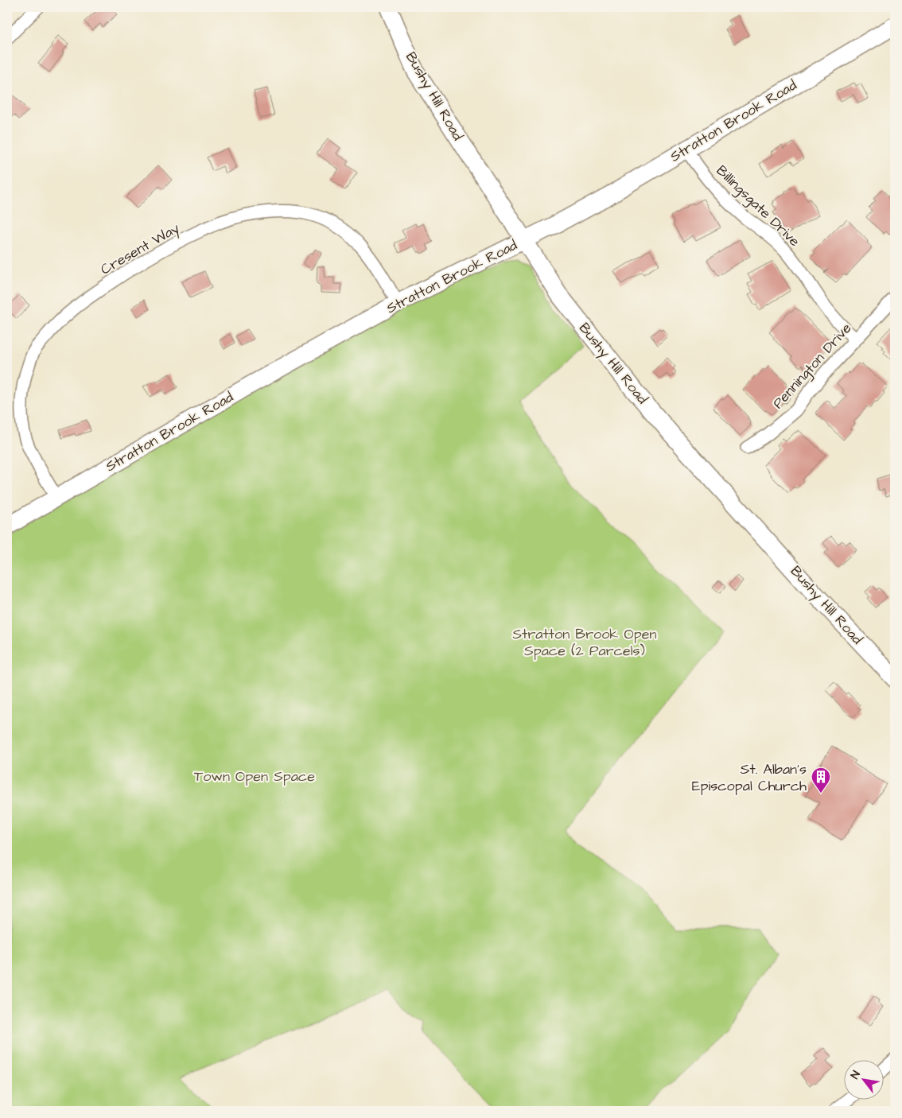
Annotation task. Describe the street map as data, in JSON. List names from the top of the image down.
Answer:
{
  "streets": {
    "street": [
      "Bushy Hill Road",
      "Stratton Brook Road",
      "Billingsgate Drive",
      "Cresent Way",
      "Pennington Drive"
    ]
  },
  "crossings": [
    ["Bushy Hill Road", "Stratton Brook Road"],
    ["Stratton Brook Road", "Billingsgate Drive"],
    ["Stratton Brook Road", "Cresent Way"],
    ["Billingsgate Drive", "Pennington Drive"]
  ],
  "parks": ["Stratton Brook Open Space (2 Parcels)", "Town Open Space"],
  "places": {
    "building": ["St. Alban's Episcopal Church"]
  },
  "north": "top left"
}
